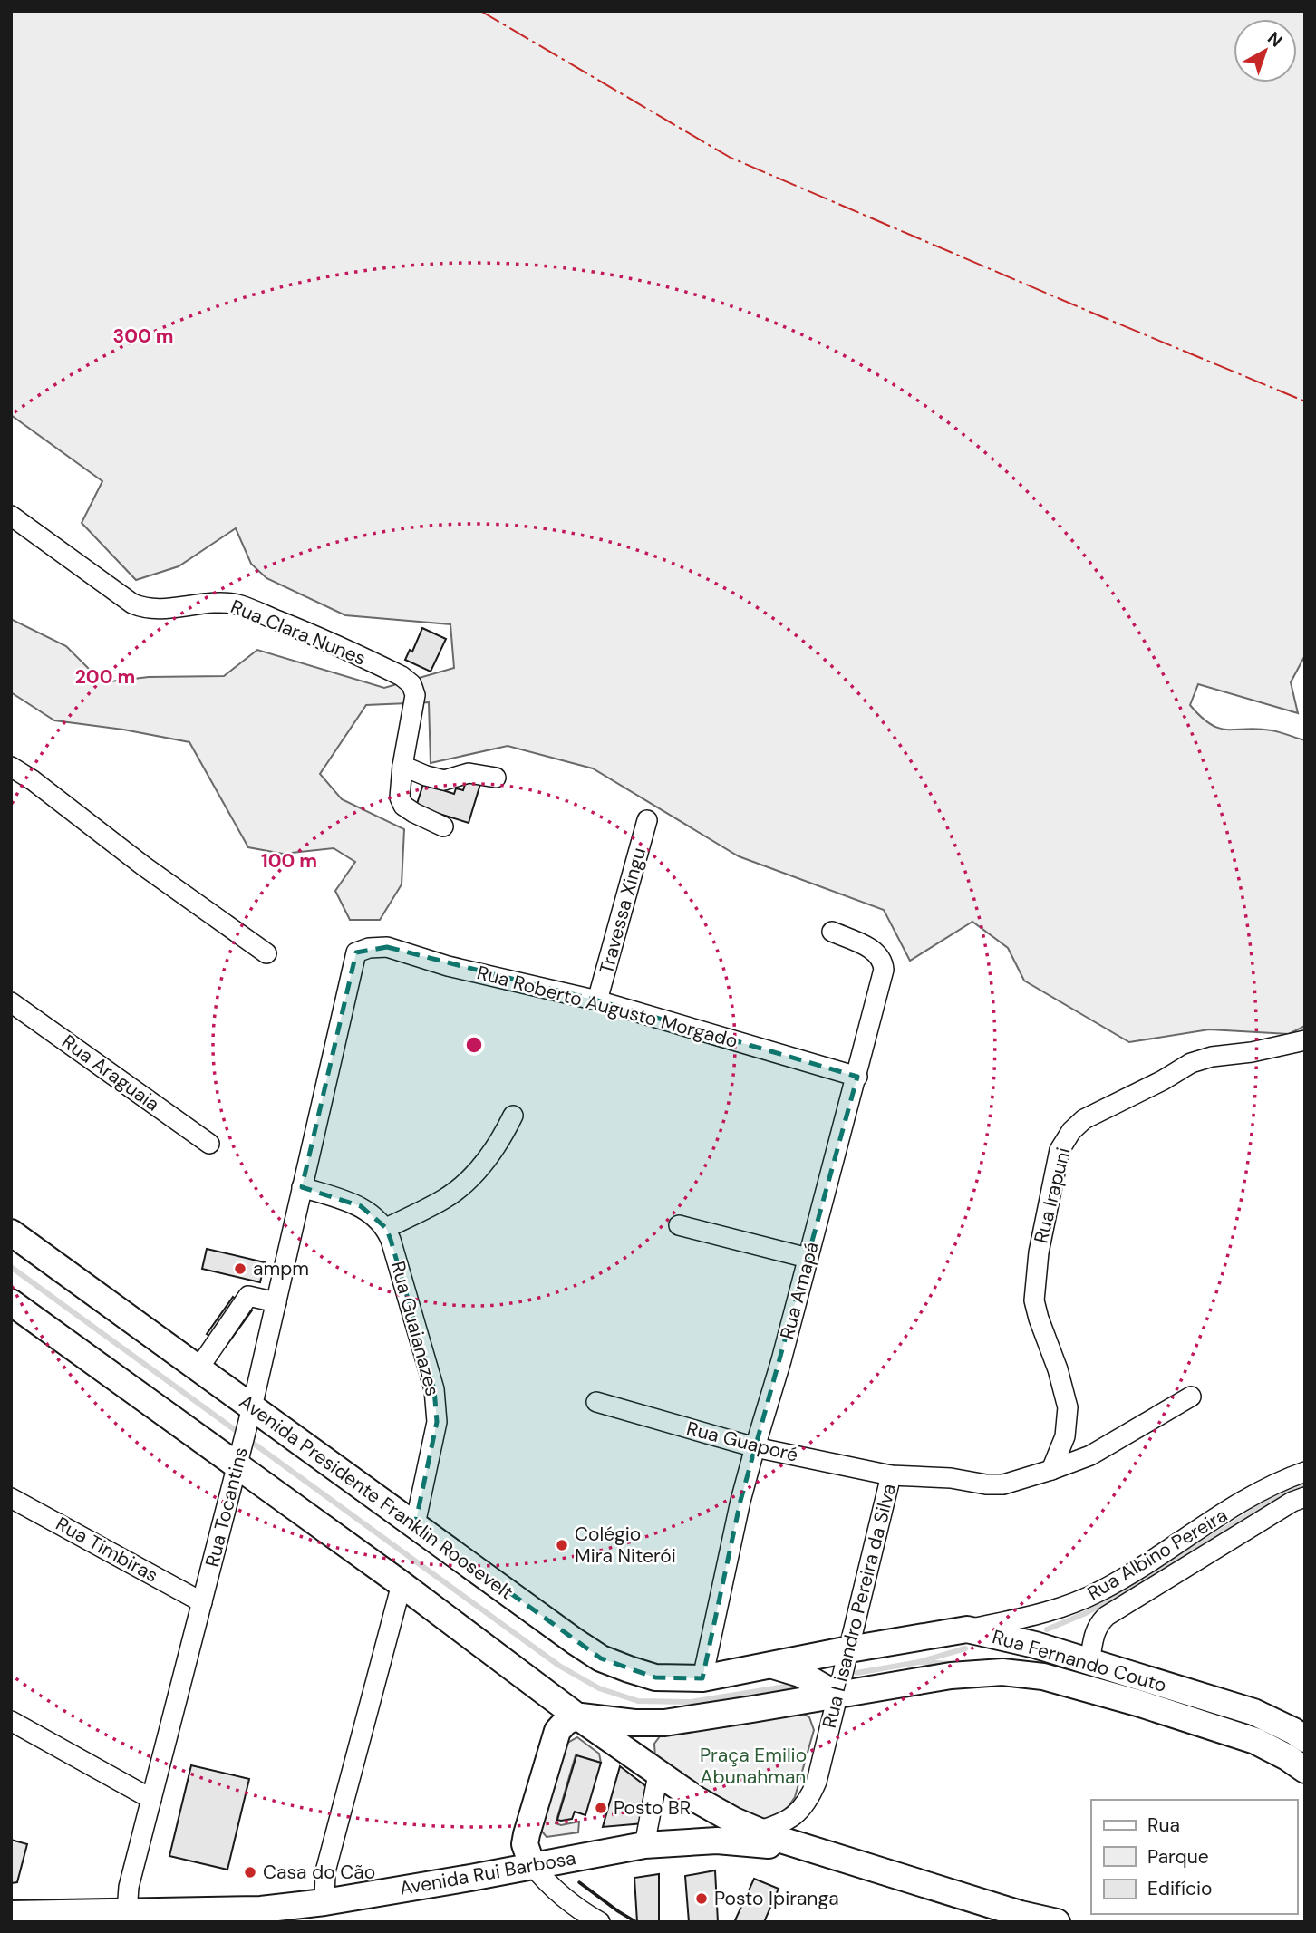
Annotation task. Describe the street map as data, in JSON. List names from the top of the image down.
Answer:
{
  "streets": {
    "main road": ["Avenida Presidente Franklin Roosevelt", "Rua Fernando Couto", "Avenida Rui Barbosa"],
    "street": [
      "Rua Clara Nunes",
      "Travessa Xingu",
      "Rua Roberto Augusto Morgado",
      "Rua Araguaia",
      "Rua Irapuni",
      "Rua Amapá",
      "Rua Guaianazes",
      "Rua Guaporé",
      "Rua Tocantins",
      "Rua Timbiras",
      "Rua Albino Pereira",
      "Rua Lisandro Pereira da Silva"
    ]
  },
  "crossings": [
    ["Travessa Xingu", "Rua Roberto Augusto Morgado"],
    ["Rua Roberto Augusto Morgado", "Rua Amapá"],
    ["Rua Roberto Augusto Morgado", "Rua Tocantins"],
    ["Rua Irapuni", "Rua Lisandro Pereira da Silva"],
    ["Rua Amapá", "Rua Guaporé"],
    ["Rua Amapá", "Avenida Presidente Franklin Roosevelt"],
    ["Rua Guaianazes", "Avenida Presidente Franklin Roosevelt"],
    ["Rua Guaporé", "Rua Lisandro Pereira da Silva"],
    ["Avenida Presidente Franklin Roosevelt", "Rua Tocantins"],
    ["Avenida Presidente Franklin Roosevelt", "Rua Fernando Couto"],
    ["Rua Tocantins", "Rua Timbiras"],
    ["Rua Tocantins", "Avenida Rui Barbosa"],
    ["Rua Albino Pereira", "Rua Fernando Couto"],
    ["Rua Lisandro Pereira da Silva", "Rua Fernando Couto"],
    ["Rua Lisandro Pereira da Silva", "Avenida Rui Barbosa"]
  ],
  "parks": ["Praça Emilio Abunahman"],
  "places": [
    "ampm",
    "Colégio Mira Niterói",
    "Posto BR",
    "Casa do Cão",
    "Posto Ipiranga"
  ],
  "legend": ["Rua", "Parque", "Edifício"],
  "north": "top right",
  "rings": ["300 m", "200 m", "100 m"]
}
